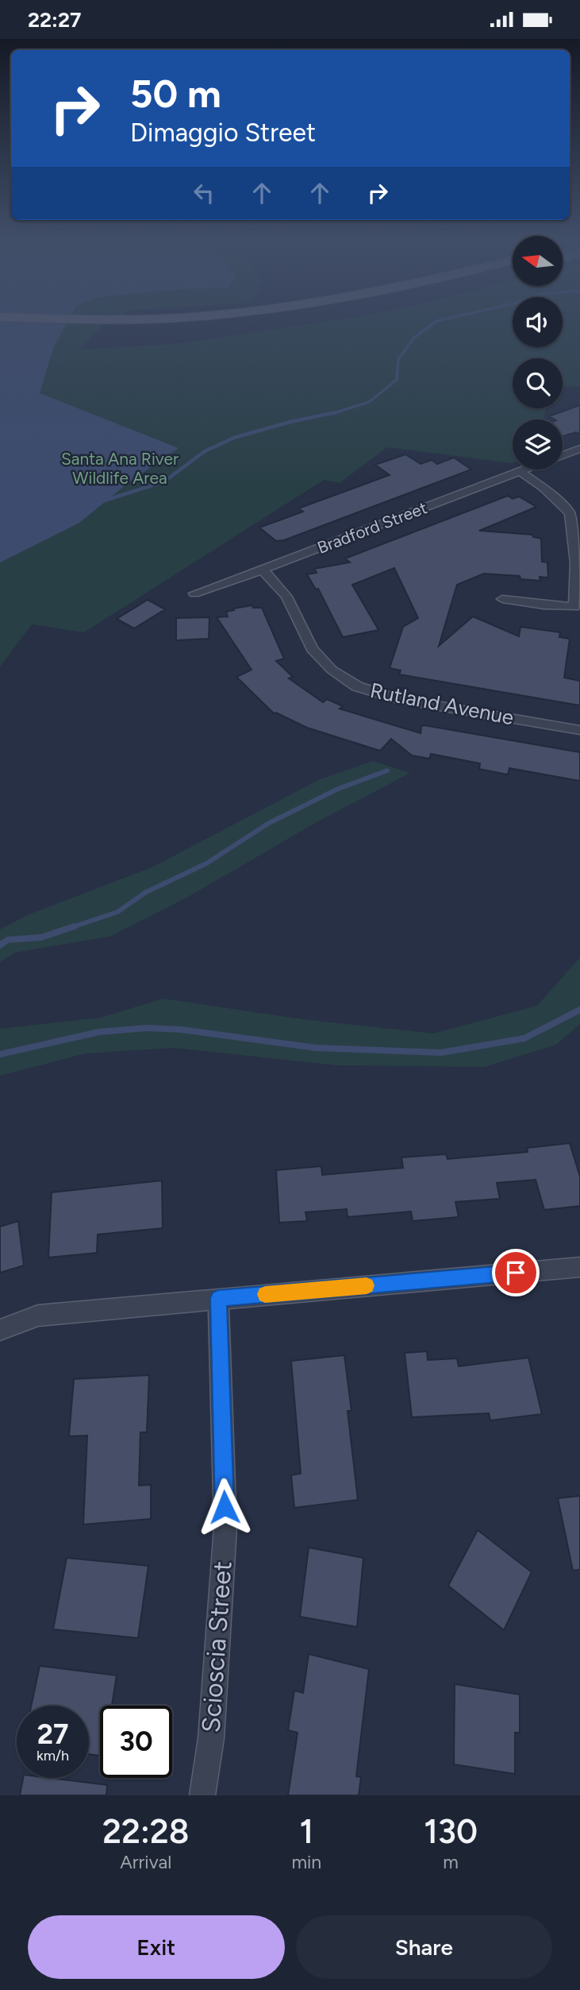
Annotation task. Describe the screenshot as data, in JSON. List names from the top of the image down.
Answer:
{
  "streets": {
    "street": ["Bradford Street", "Rutland Avenue", "Scioscia Street"]
  },
  "crossings": [
    ["Bradford Street", "Rutland Avenue"]
  ],
  "parks": ["Santa Ana River Wildlife Area"],
  "north": "left",
  "page": {
    "status": "22:27",
    "turn": ["50 m", "Dimaggio Street"],
    "speed": "27 km/h",
    "limit": "30",
    "eta": [
      "22:28",
      "Arrival",
      "1",
      "min",
      "130",
      "m"
    ],
    "buttons": ["Exit", "Share"]
  }
}
